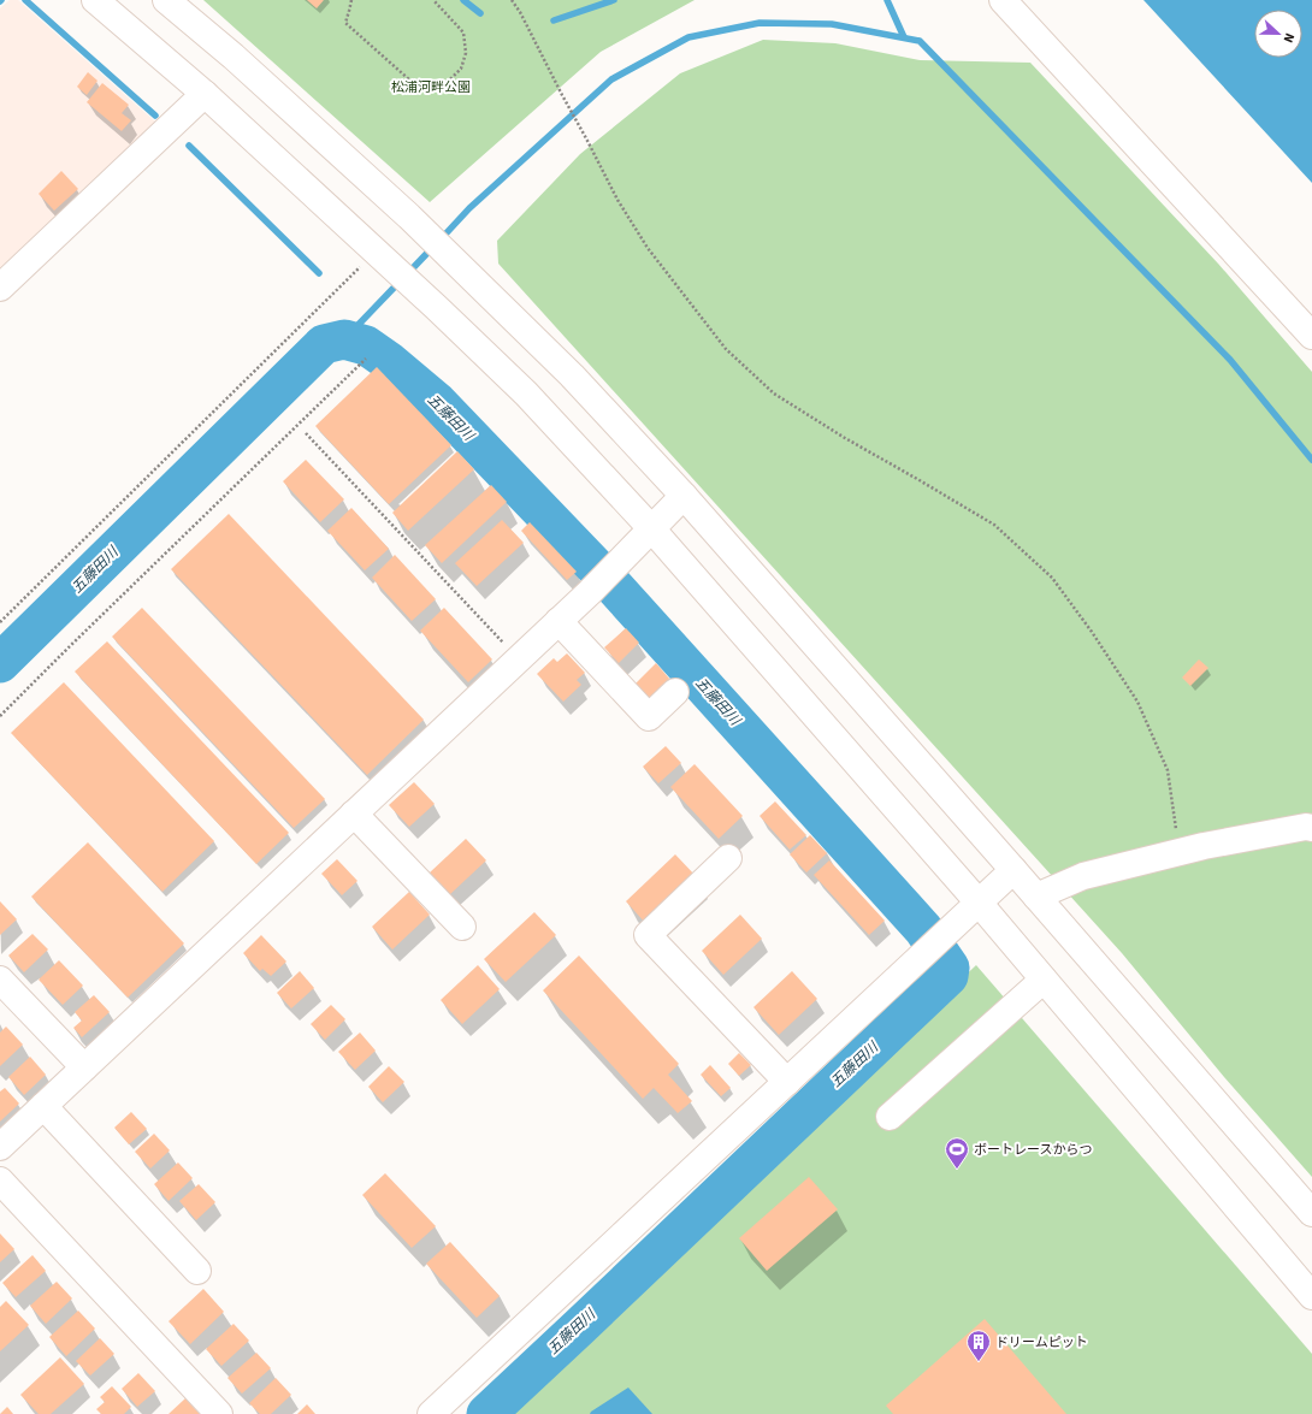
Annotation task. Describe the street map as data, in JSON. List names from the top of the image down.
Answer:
{
  "water": ["五藤田川"],
  "parks": ["松浦河畔公園"],
  "places": {
    "sports": ["ボートレースからつ"],
    "building": ["ドリームピット"]
  },
  "north": "right"
}
